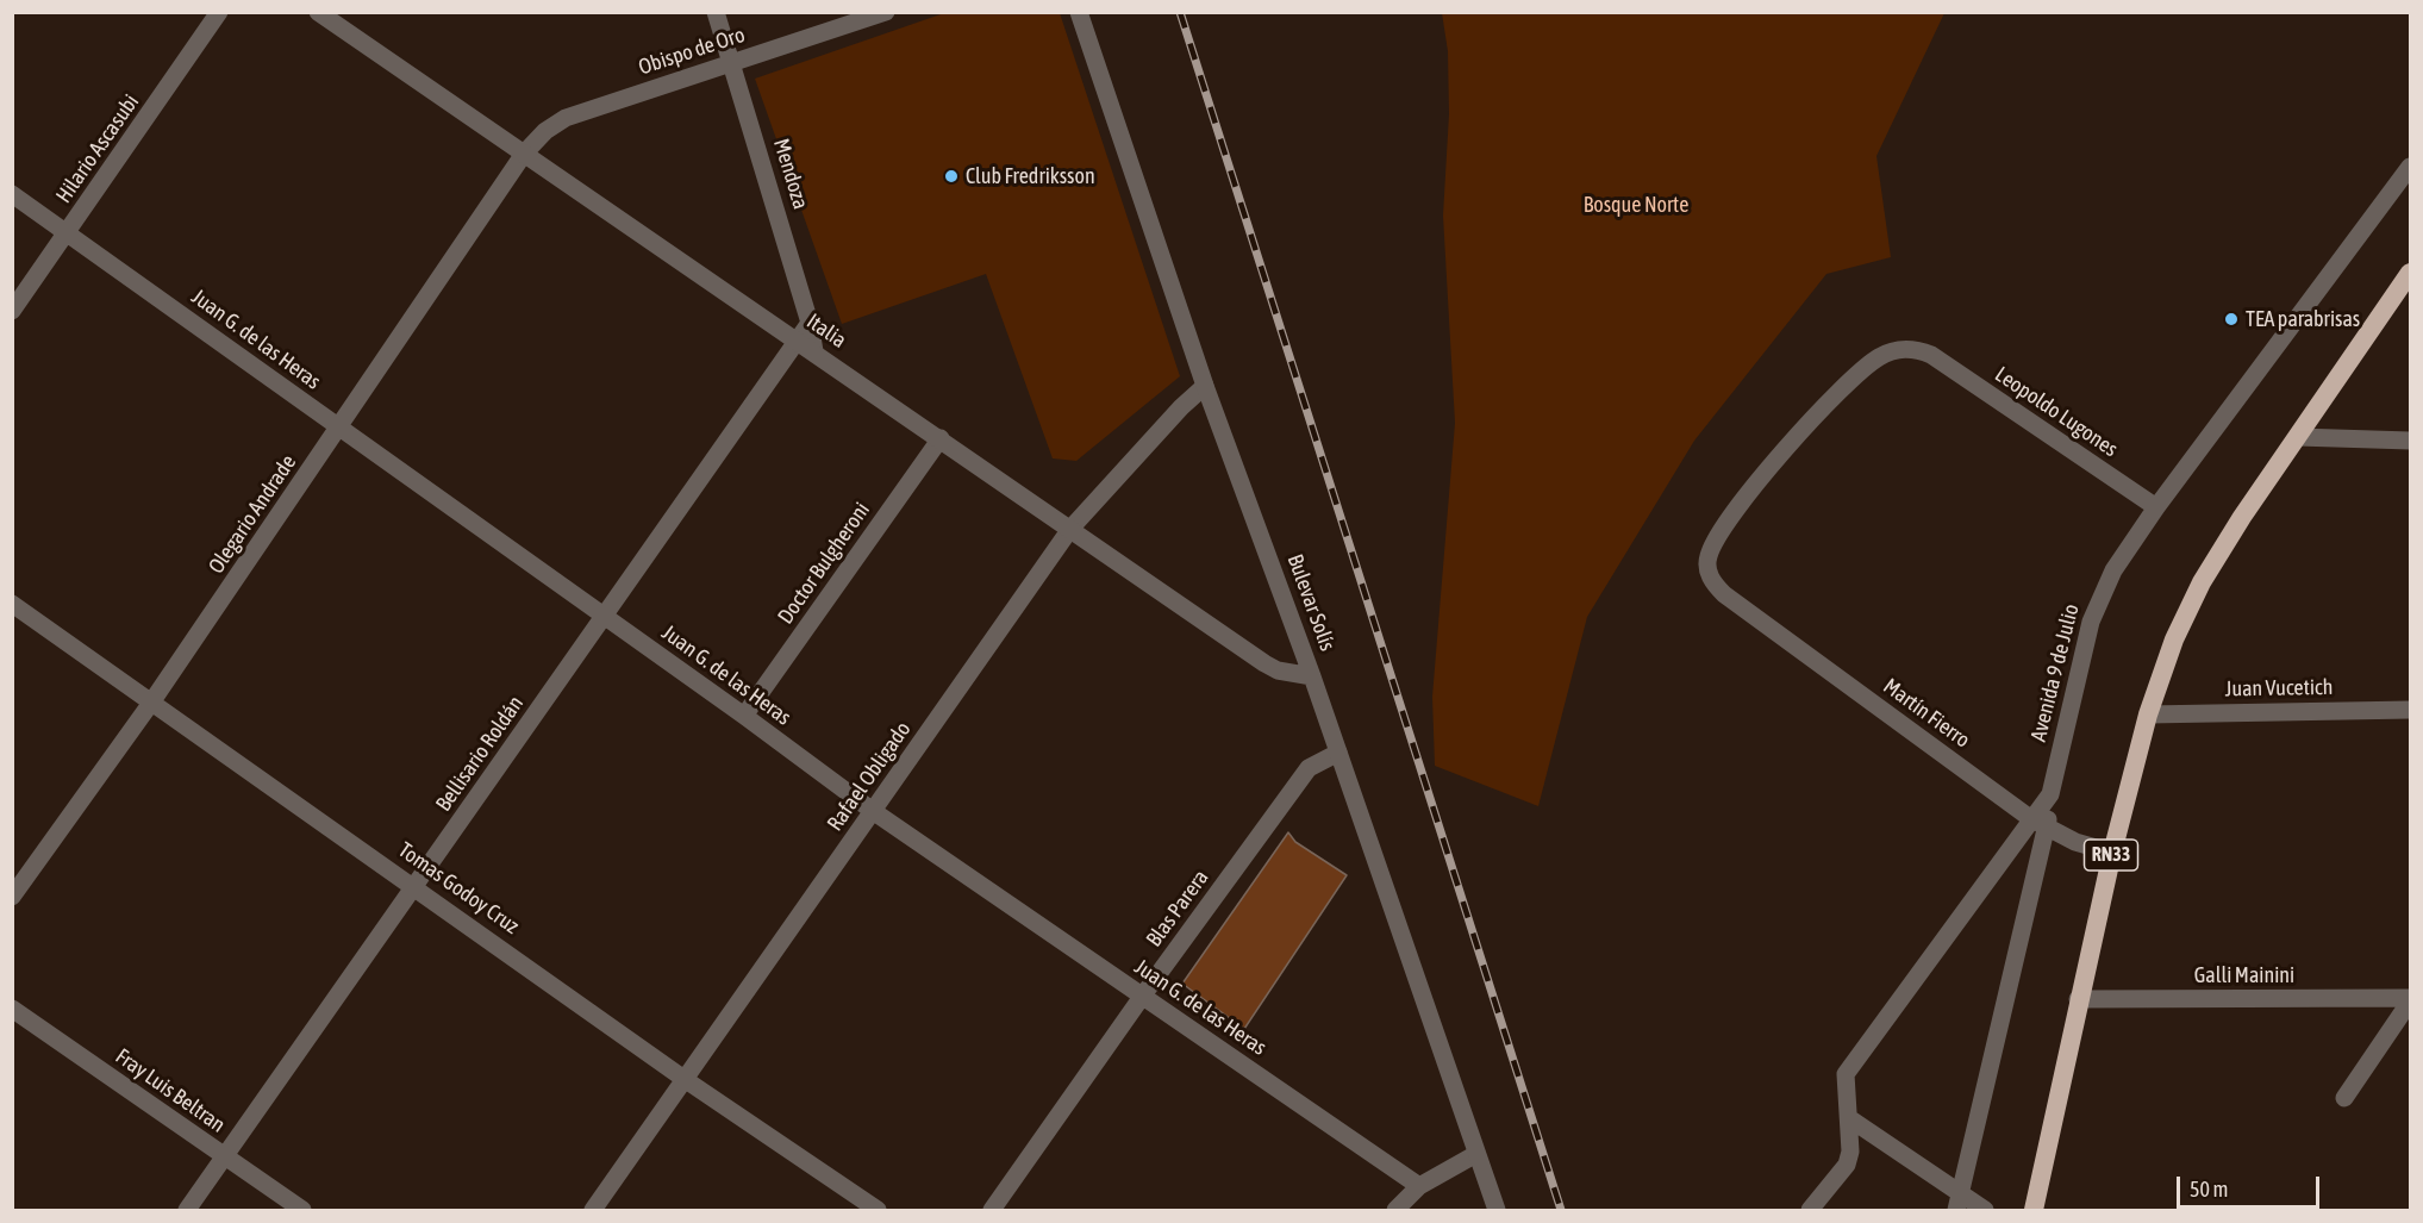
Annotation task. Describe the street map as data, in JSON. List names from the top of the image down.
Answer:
{
  "streets": {
    "highway": ["RN33"],
    "street": [
      "Obispo de Oro",
      "Hilario Ascasubi",
      "Mendoza",
      "Italia",
      "Juan G. de las Heras",
      "Leopoldo Lugones",
      "Olegario Andrade",
      "Doctor Bulgheroni",
      "Bulevar Solís",
      "Avenida 9 de Julio",
      "Juan Vucetich",
      "Martín Fierro",
      "Bellisario Roldán",
      "Rafael Obligado",
      "Tomas Godoy Cruz",
      "Blas Parera",
      "Galli Mainini",
      "Fray Luis Beltran"
    ]
  },
  "crossings": [
    ["Obispo de Oro", "Mendoza"],
    ["Obispo de Oro", "Italia"],
    ["Obispo de Oro", "Olegario Andrade"],
    ["Hilario Ascasubi", "Juan G. de las Heras"],
    ["Mendoza", "Italia"],
    ["Mendoza", "Bellisario Roldán"],
    ["Italia", "Olegario Andrade"],
    ["Italia", "Doctor Bulgheroni"],
    ["Italia", "Bulevar Solís"],
    ["Italia", "Bellisario Roldán"],
    ["Italia", "Rafael Obligado"],
    ["Juan G. de las Heras", "Olegario Andrade"],
    ["Juan G. de las Heras", "Doctor Bulgheroni"],
    ["Juan G. de las Heras", "Bellisario Roldán"],
    ["Juan G. de las Heras", "Rafael Obligado"],
    ["Juan G. de las Heras", "Blas Parera"],
    ["Leopoldo Lugones", "Avenida 9 de Julio"],
    ["Leopoldo Lugones", "Martín Fierro"],
    ["Olegario Andrade", "Tomas Godoy Cruz"],
    ["Bulevar Solís", "Rafael Obligado"],
    ["Bulevar Solís", "Blas Parera"],
    ["Avenida 9 de Julio", "Martín Fierro"],
    ["Juan Vucetich", "RN33"],
    ["Martín Fierro", "RN33"],
    ["Bellisario Roldán", "Tomas Godoy Cruz"],
    ["Bellisario Roldán", "Fray Luis Beltran"],
    ["Rafael Obligado", "Tomas Godoy Cruz"],
    ["RN33", "Galli Mainini"]
  ],
  "parks": ["Bosque Norte"],
  "places": ["Club Fredriksson", "TEA parabrisas"],
  "scale_bar": "50 m"
}
